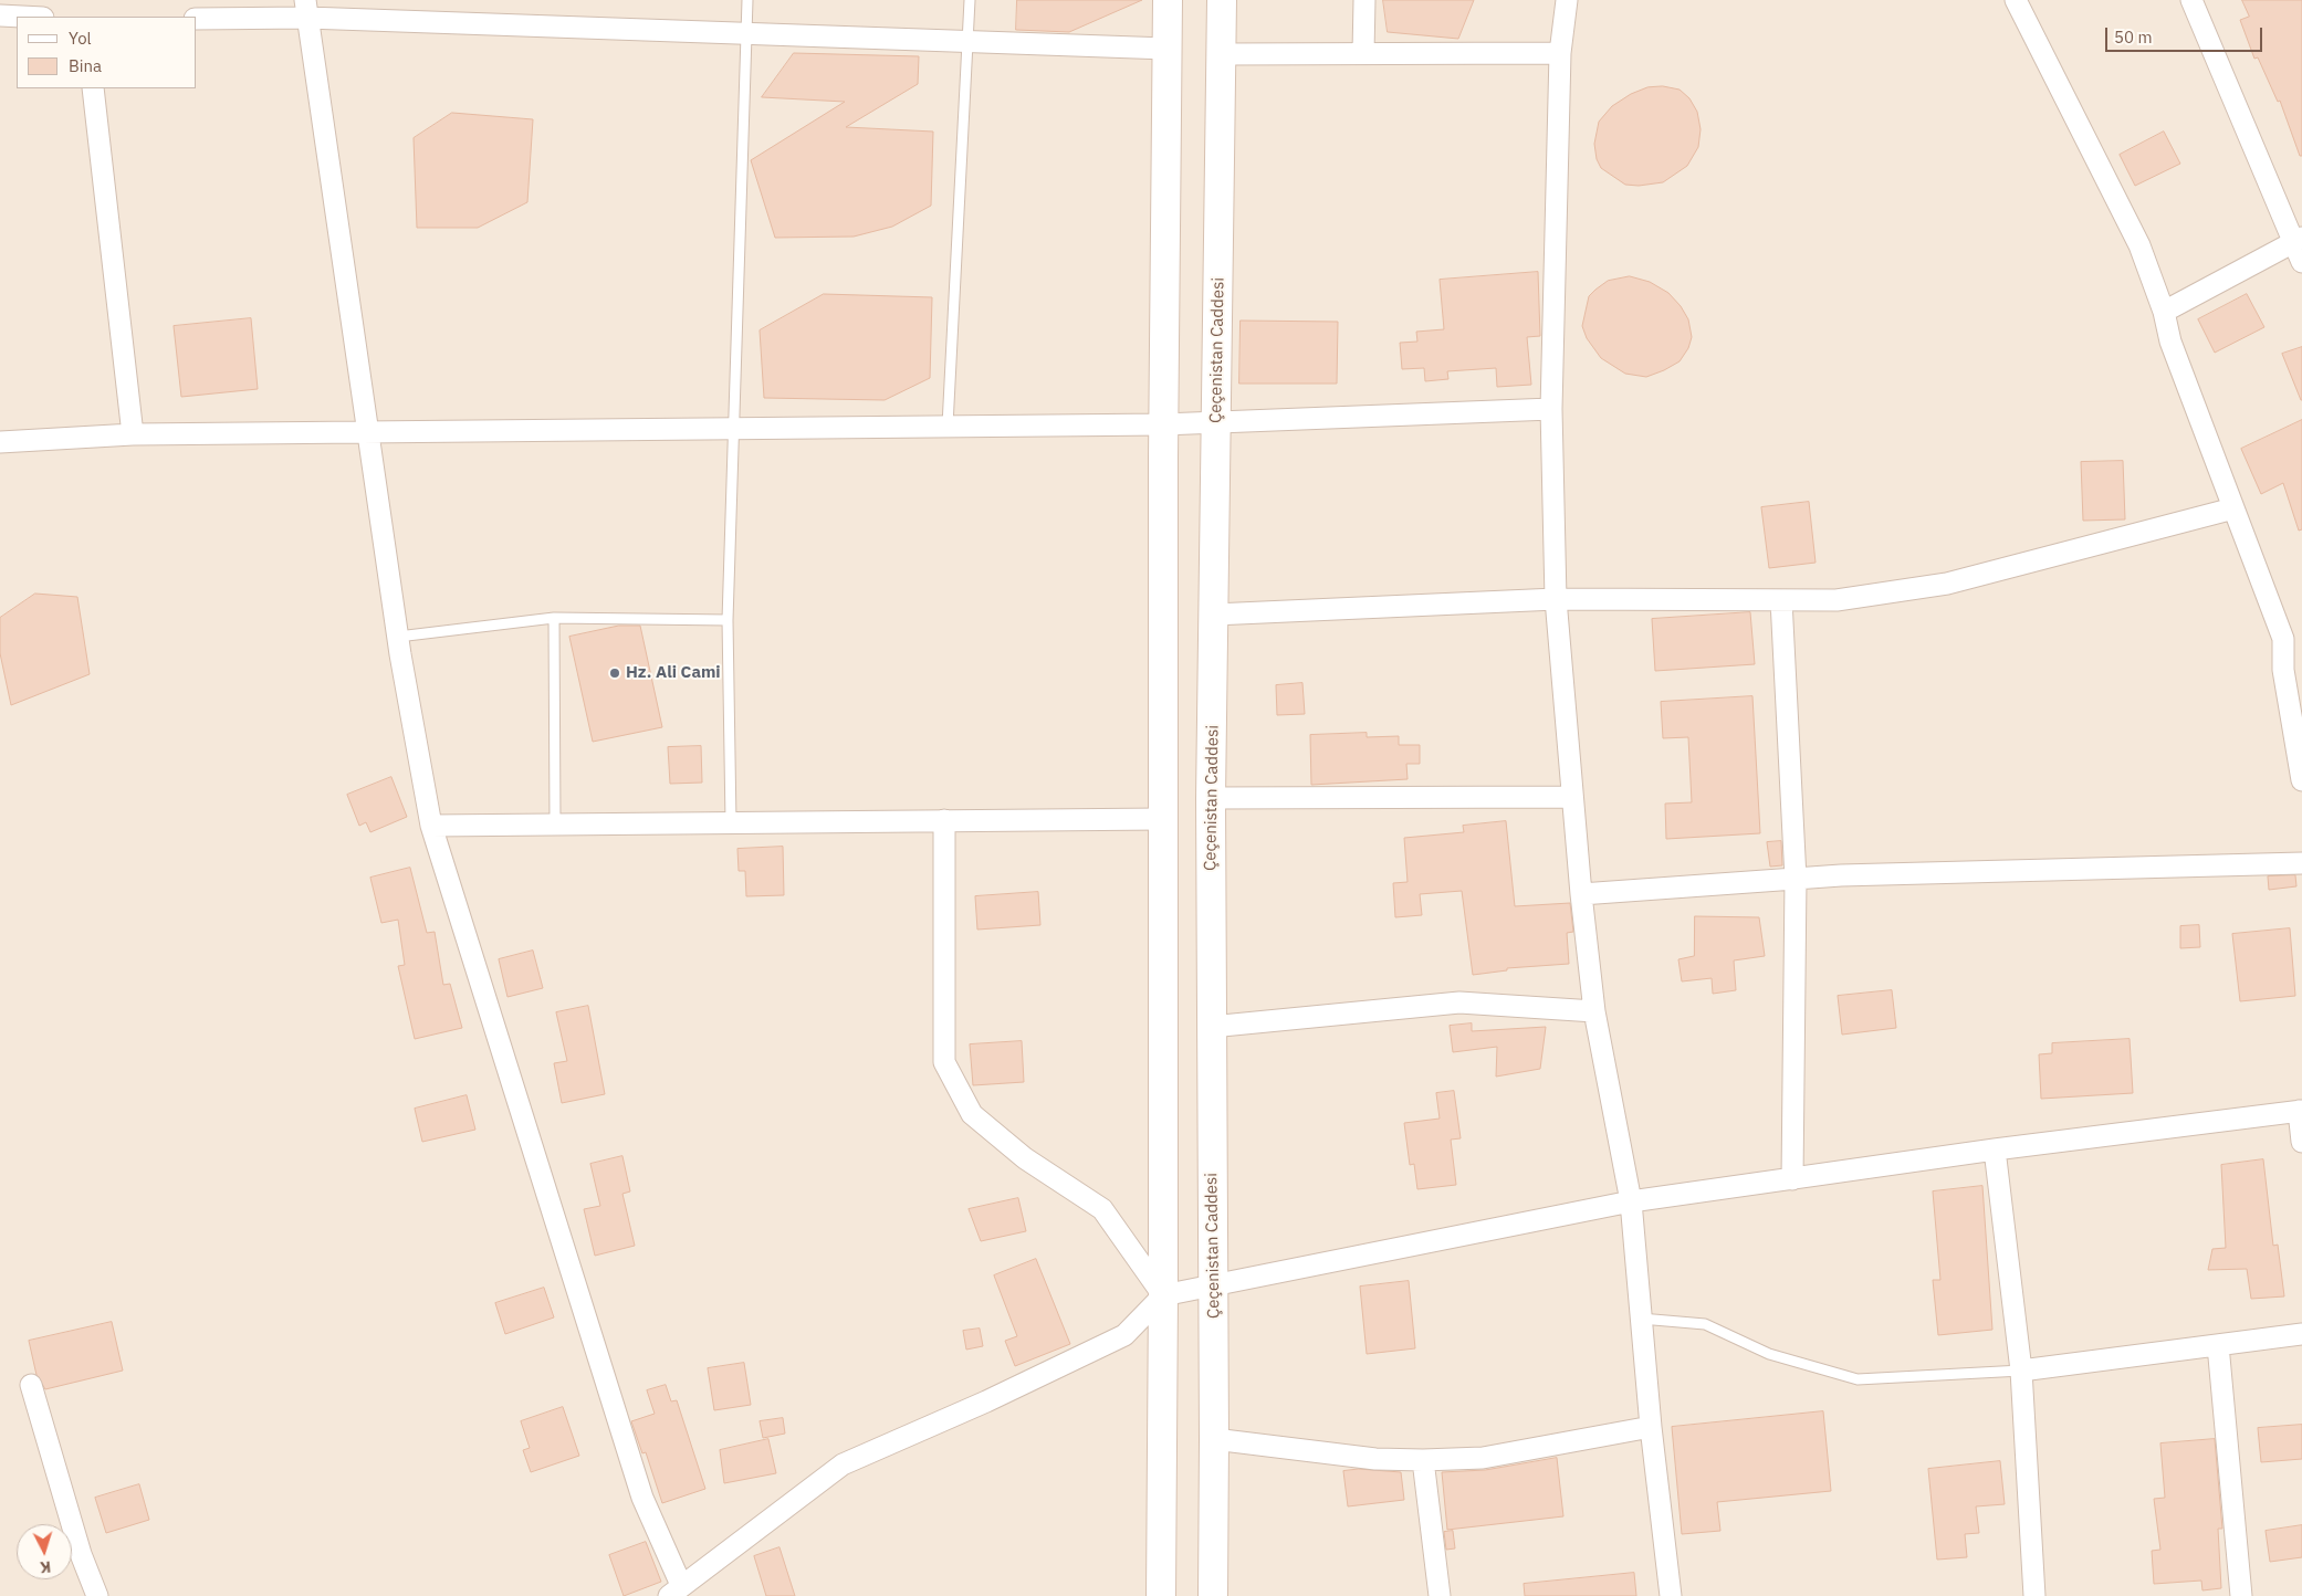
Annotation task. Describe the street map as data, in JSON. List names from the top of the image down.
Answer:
{
  "streets": {
    "main road": ["Çeçenistan Caddesi"]
  },
  "places": ["Hz. Ali Cami"],
  "legend": ["Yol", "Bina"],
  "scale_bar": "50 m",
  "north": "bottom"
}
